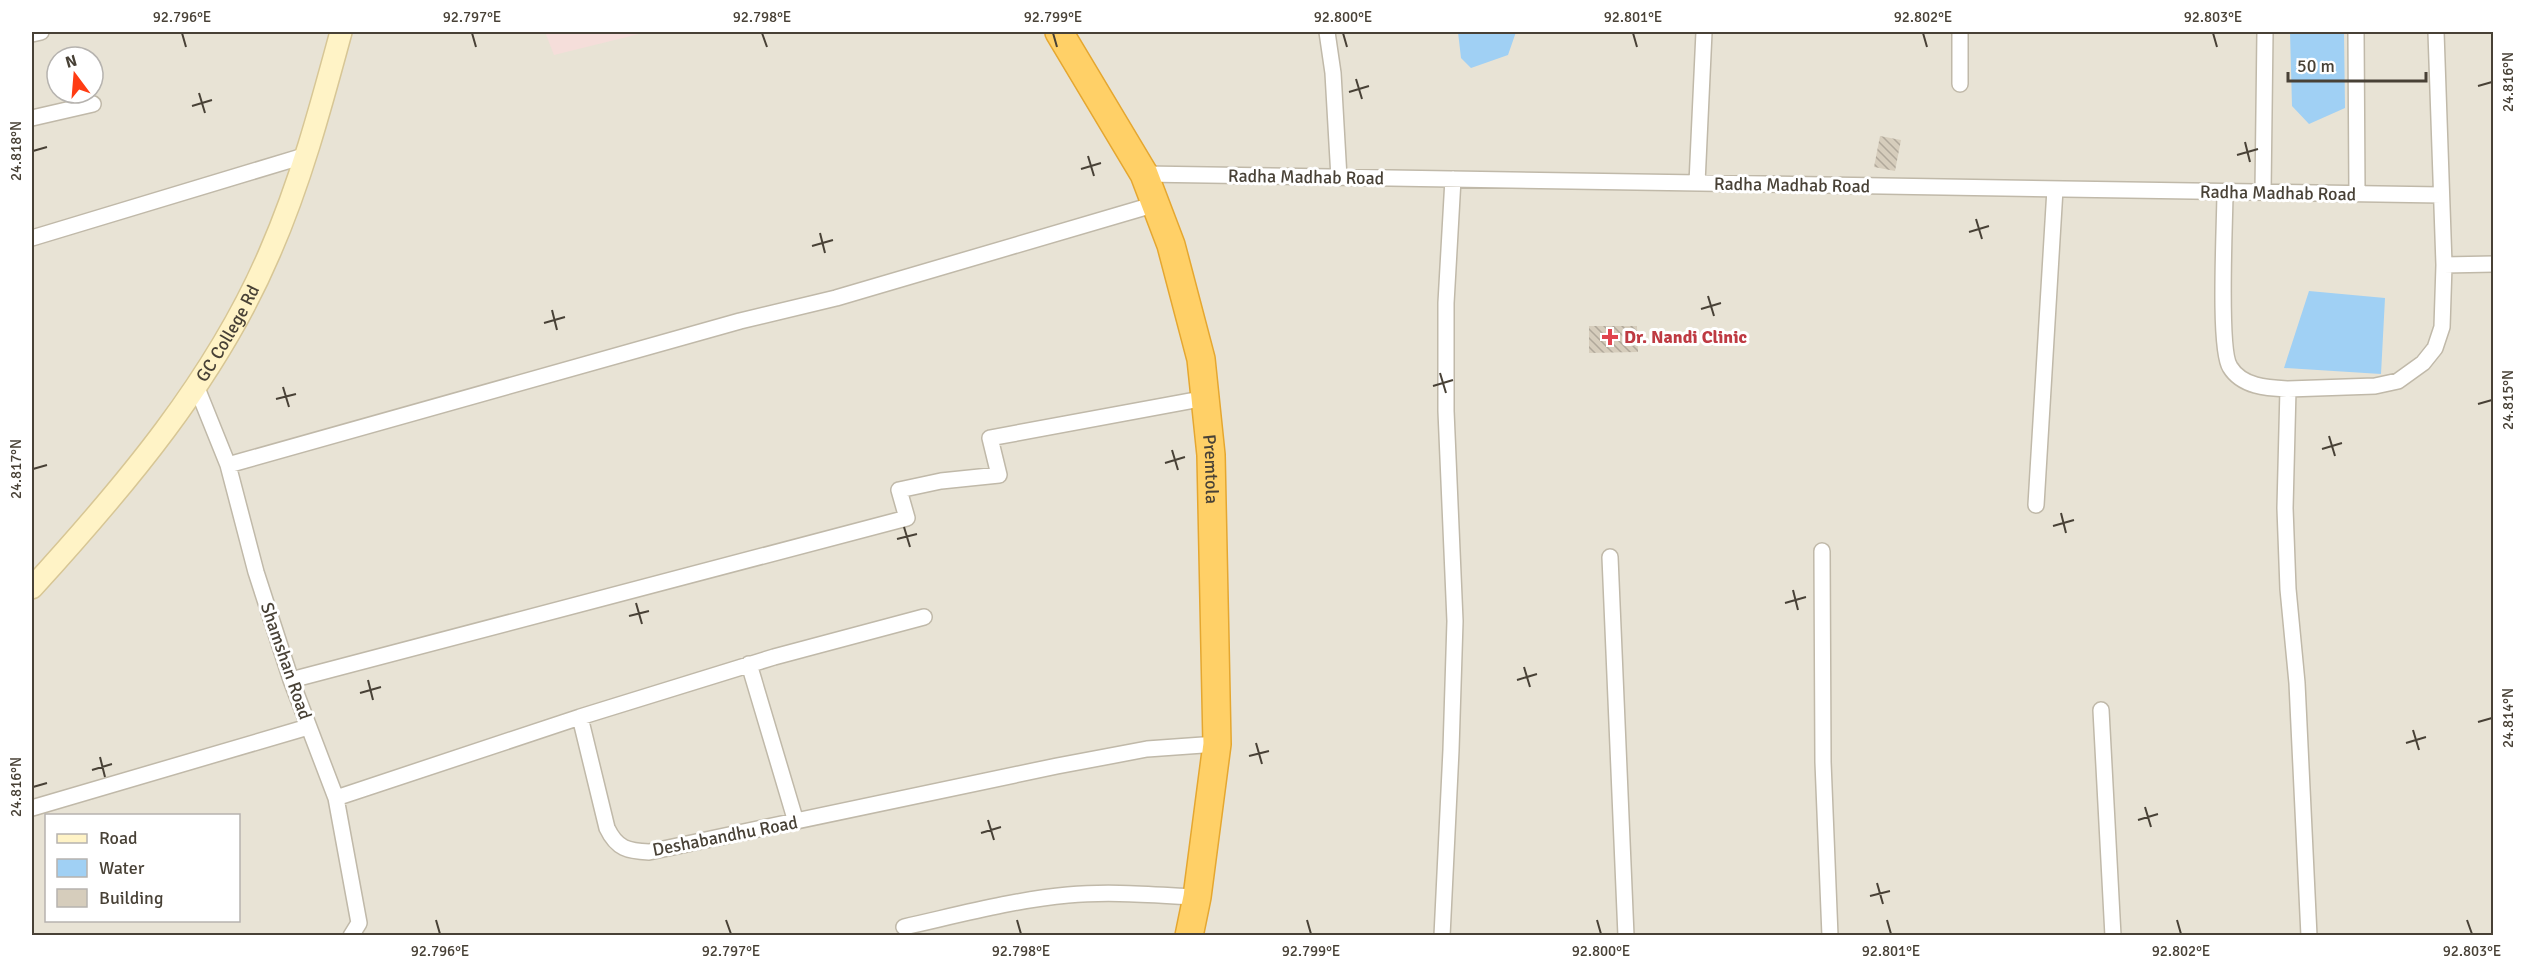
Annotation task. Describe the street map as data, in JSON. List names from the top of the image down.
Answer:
{
  "streets": {
    "highway": ["Premtola"],
    "main road": ["GC College Rd"],
    "street": ["Radha Madhab Road", "Shamshan Road", "Deshabandhu Road"]
  },
  "crossings": [
    ["Radha Madhab Road", "Premtola"],
    ["GC College Rd", "Shamshan Road"],
    ["Premtola", "Deshabandhu Road"]
  ],
  "places": {
    "health": ["Dr. Nandi Clinic"]
  },
  "legend": ["Road", "Water", "Building"],
  "scale_bar": "50 m",
  "north": "top",
  "coordinates": [
    "92.796°E",
    "92.797°E",
    "92.798°E",
    "92.799°E",
    "92.800°E",
    "92.801°E",
    "92.802°E",
    "92.803°E",
    "24.816°N",
    "24.818°N",
    "24.815°N",
    "24.817°N",
    "24.814°N"
  ]
}
